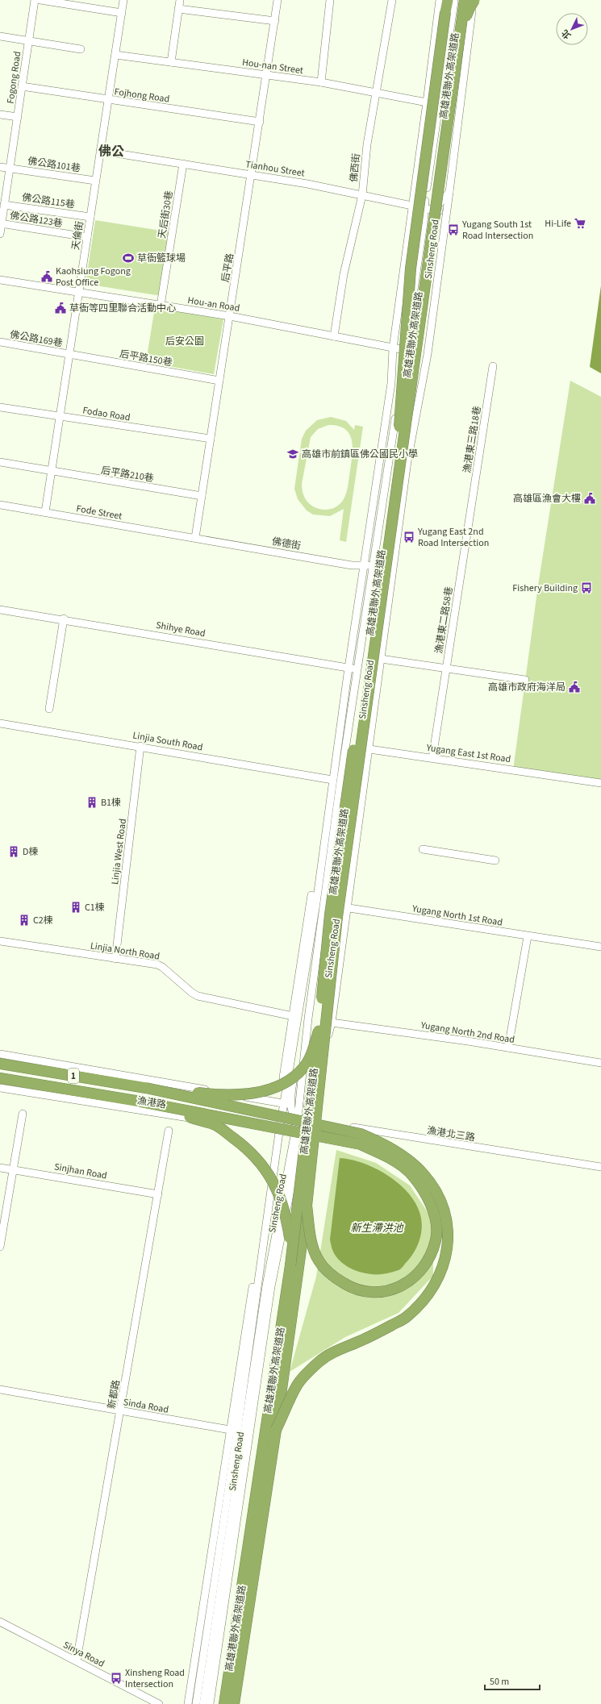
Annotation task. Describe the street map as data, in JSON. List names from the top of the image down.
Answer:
{
  "streets": {
    "highway": ["高雄港聯外高架道路", "1"],
    "street": [
      "Hou-nan Street",
      "Fogong Road",
      "Fojhong Road",
      "佛公路101巷",
      "佛西街",
      "Tianhou Street",
      "佛公路115巷",
      "天后街30巷",
      "佛公路123巷",
      "天倫街",
      "Sinsheng Road",
      "后平路",
      "Hou-an Road",
      "佛公路169巷",
      "后平路150巷",
      "Fodao Road",
      "漁港東三路18巷",
      "后平路210巷",
      "Fode Street",
      "佛德街",
      "漁港東二路58巷",
      "Shihye Road",
      "Linjia South Road",
      "Yugang East 1st Road",
      "Linjia West Road",
      "Yugang North 1st Road",
      "Linjia North Road",
      "Yugang North 2nd Road",
      "漁港路",
      "漁港北三路",
      "Sinjhan Road",
      "新都路",
      "Sinda Road",
      "Sinya Road"
    ]
  },
  "crossings": [
    ["Hou-nan Street", "佛西街"],
    ["Hou-nan Street", "天倫街"],
    ["Hou-nan Street", "Sinsheng Road"],
    ["Hou-nan Street", "后平路"],
    ["高雄港聯外高架道路", "Sinsheng Road"],
    ["Fogong Road", "Fojhong Road"],
    ["Fogong Road", "佛公路101巷"],
    ["Fogong Road", "佛公路115巷"],
    ["Fogong Road", "佛公路123巷"],
    ["Fojhong Road", "天倫街"],
    ["Fojhong Road", "后平路"],
    ["佛公路101巷", "天倫街"],
    ["佛西街", "Tianhou Street"],
    ["佛西街", "Hou-an Road"],
    ["Tianhou Street", "天后街30巷"],
    ["Tianhou Street", "天倫街"],
    ["Tianhou Street", "Sinsheng Road"],
    ["Tianhou Street", "后平路"],
    ["佛公路115巷", "天倫街"],
    ["天后街30巷", "Hou-an Road"],
    ["佛公路123巷", "天倫街"],
    ["天倫街", "Hou-an Road"],
    ["天倫街", "佛公路169巷"],
    ["天倫街", "后平路150巷"],
    ["天倫街", "Fodao Road"],
    ["天倫街", "后平路210巷"],
    ["天倫街", "Fode Street"],
    ["Sinsheng Road", "Hou-an Road"],
    ["Sinsheng Road", "佛德街"],
    ["Sinsheng Road", "Shihye Road"],
    ["Sinsheng Road", "Linjia South Road"],
    ["Sinsheng Road", "Yugang East 1st Road"],
    ["Sinsheng Road", "Yugang North 1st Road"],
    ["Sinsheng Road", "Linjia North Road"],
    ["Sinsheng Road", "Yugang North 2nd Road"],
    ["Sinsheng Road", "漁港路"],
    ["Sinsheng Road", "漁港北三路"],
    ["Sinsheng Road", "Sinda Road"],
    ["后平路", "Hou-an Road"],
    ["后平路", "后平路150巷"],
    ["后平路", "Fodao Road"],
    ["后平路", "后平路210巷"],
    ["后平路", "Fode Street"],
    ["后平路", "佛德街"],
    ["佛公路169巷", "后平路150巷"],
    ["漁港東三路18巷", "漁港東二路58巷"],
    ["Fode Street", "佛德街"],
    ["漁港東二路58巷", "Yugang East 1st Road"],
    ["Linjia South Road", "Linjia West Road"],
    ["Linjia West Road", "Linjia North Road"],
    ["Sinjhan Road", "新都路"],
    ["新都路", "Sinda Road"],
    ["新都路", "Sinya Road"]
  ],
  "districts": ["佛公"],
  "water": ["新生滯洪池"],
  "parks": ["后安公園"],
  "places": {
    "supermarket": ["Hi-Life"],
    "bus stop": [
      "Yugang South 1st Road Intersection",
      "Yugang East 2nd Road Intersection",
      "Fishery Building",
      "Xinsheng Road Intersection"
    ],
    "sports": ["草衙籃球場"],
    "public building": [
      "Kaohsiung Fogong Post Office",
      "草衙等四里聯合活動中心",
      "高雄區漁會大樓",
      "高雄市政府海洋局"
    ],
    "school or university": ["高雄市前鎮區佛公國民小學"],
    "building": [
      "B1棟",
      "D棟",
      "C1棟",
      "C2棟"
    ]
  },
  "scale_bar": "50 m",
  "north": "bottom left"
}
